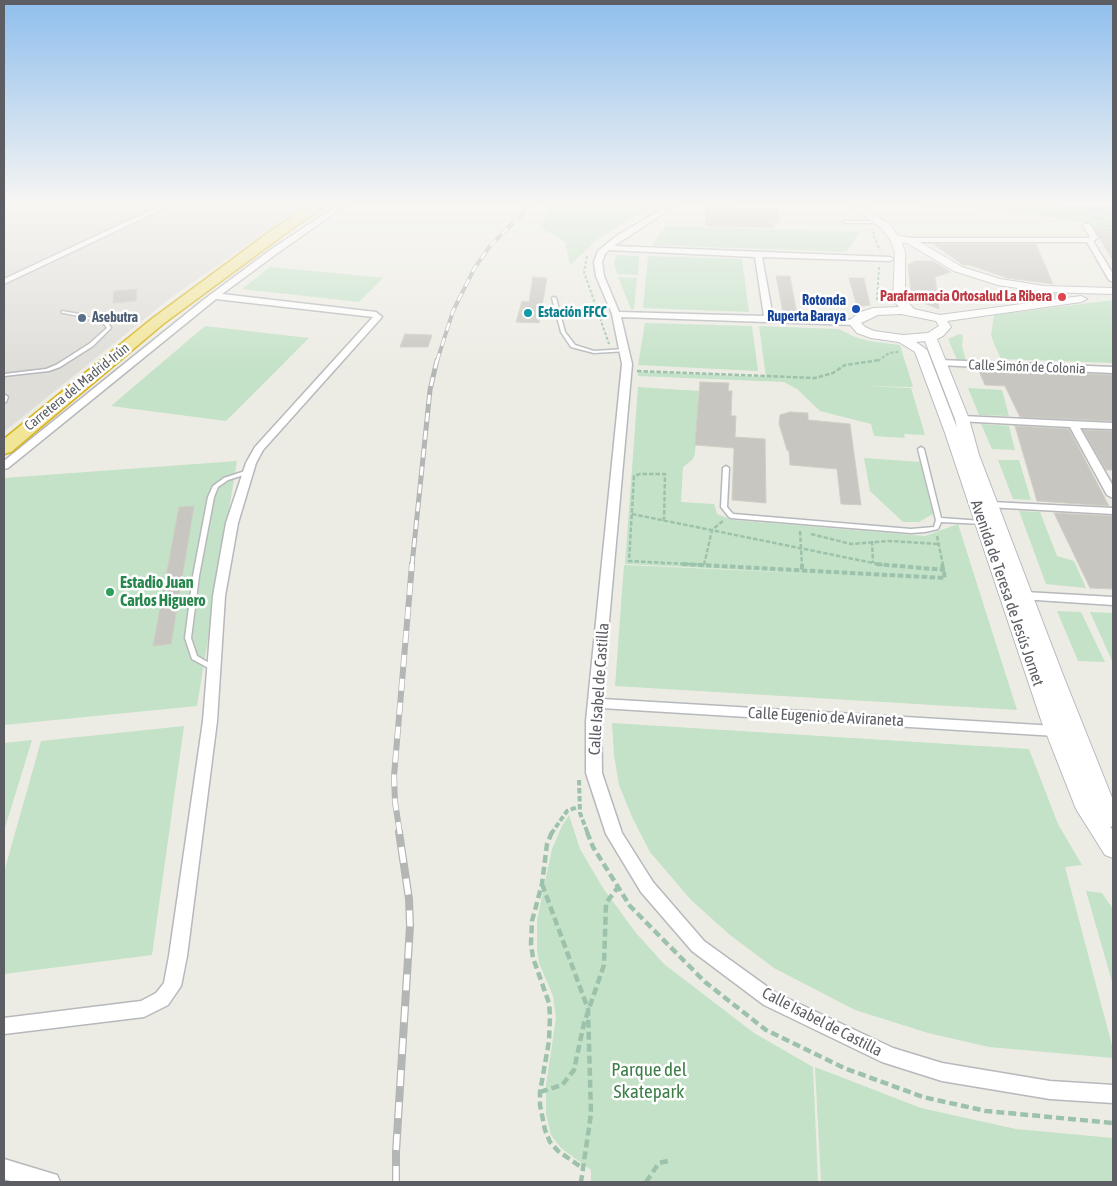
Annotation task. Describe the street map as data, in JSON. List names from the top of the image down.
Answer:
{
  "streets": {
    "highway": ["Carretera del Madrid-Irún"],
    "street": [
      "Calle Simón de Colonia",
      "Avenida de Teresa de Jesús Jornet",
      "Calle Isabel de Castilla",
      "Calle Eugenio de Aviraneta"
    ]
  },
  "crossings": [
    ["Calle Simón de Colonia", "Avenida de Teresa de Jesús Jornet"],
    ["Avenida de Teresa de Jesús Jornet", "Calle Eugenio de Aviraneta"],
    ["Calle Isabel de Castilla", "Calle Eugenio de Aviraneta"]
  ],
  "parks": ["Parque del Skatepark"],
  "places": [
    "Parafarmacia Ortosalud La Ribera",
    "Rotonda Ruperta Baraya",
    "Estación FFCC",
    "Asebutra",
    "Estadio Juan Carlos Higuero"
  ]
}
